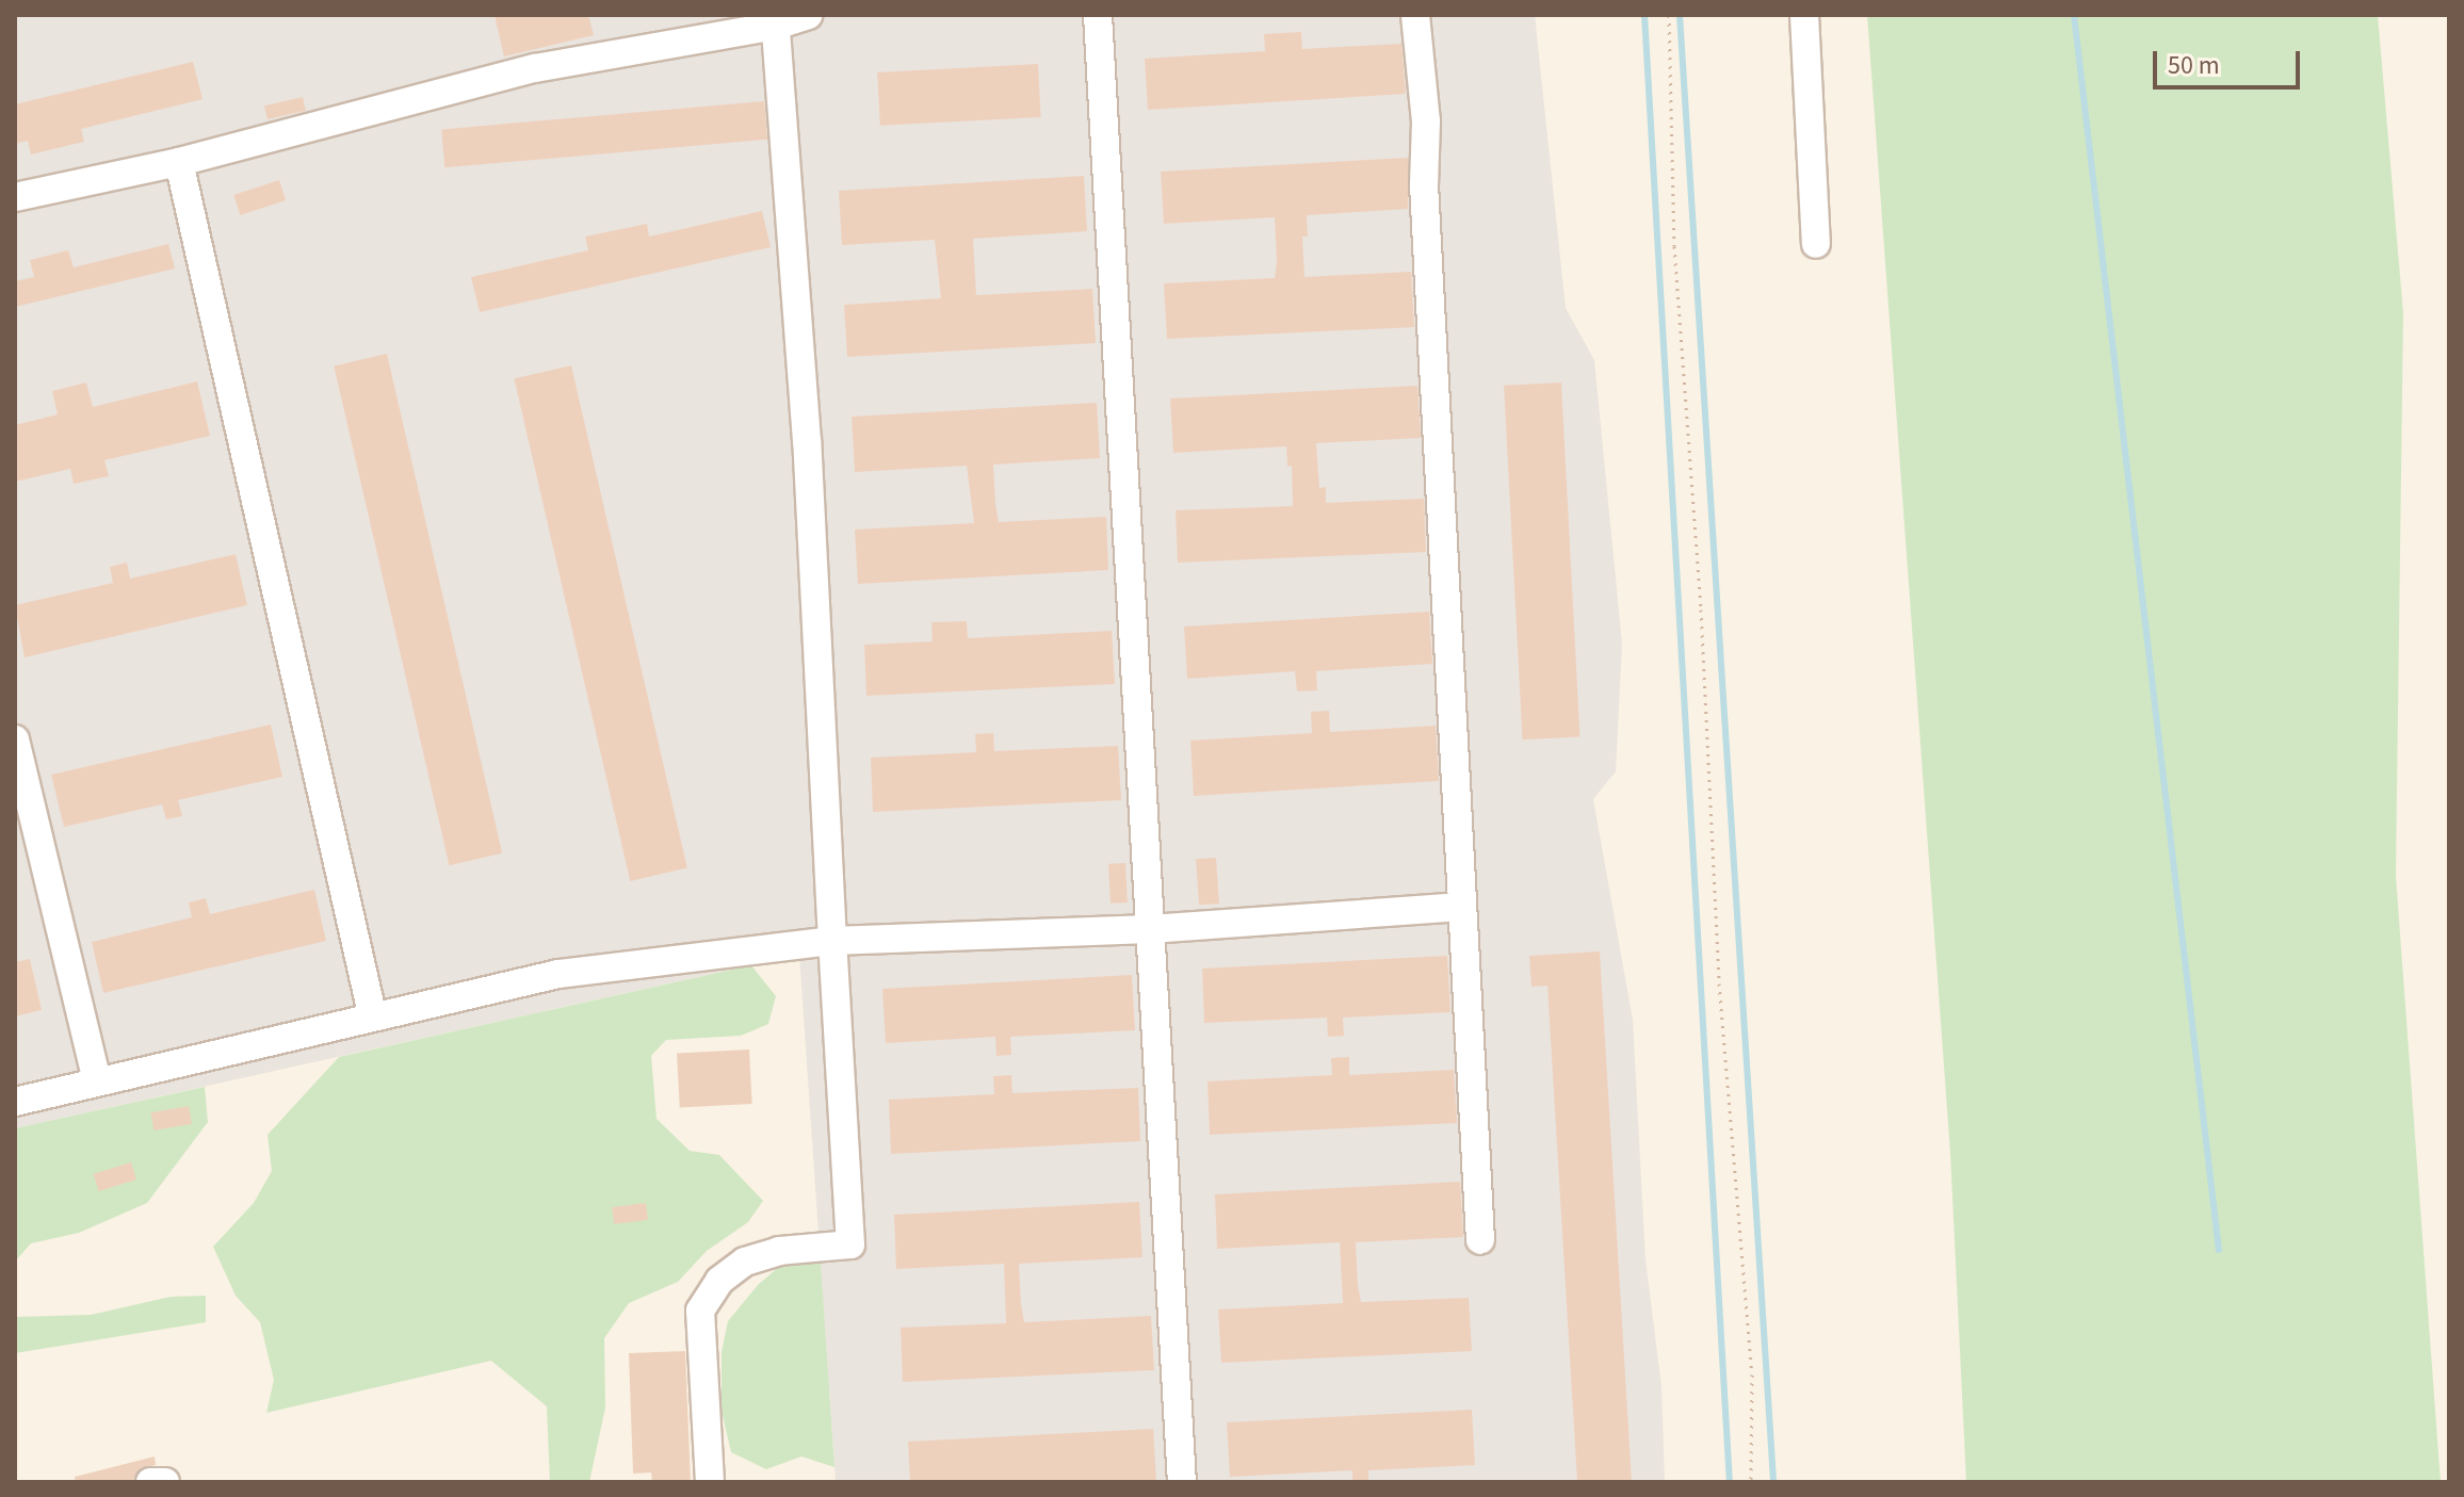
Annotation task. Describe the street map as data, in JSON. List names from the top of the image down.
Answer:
{
  "scale_bar": "50 m"
}
